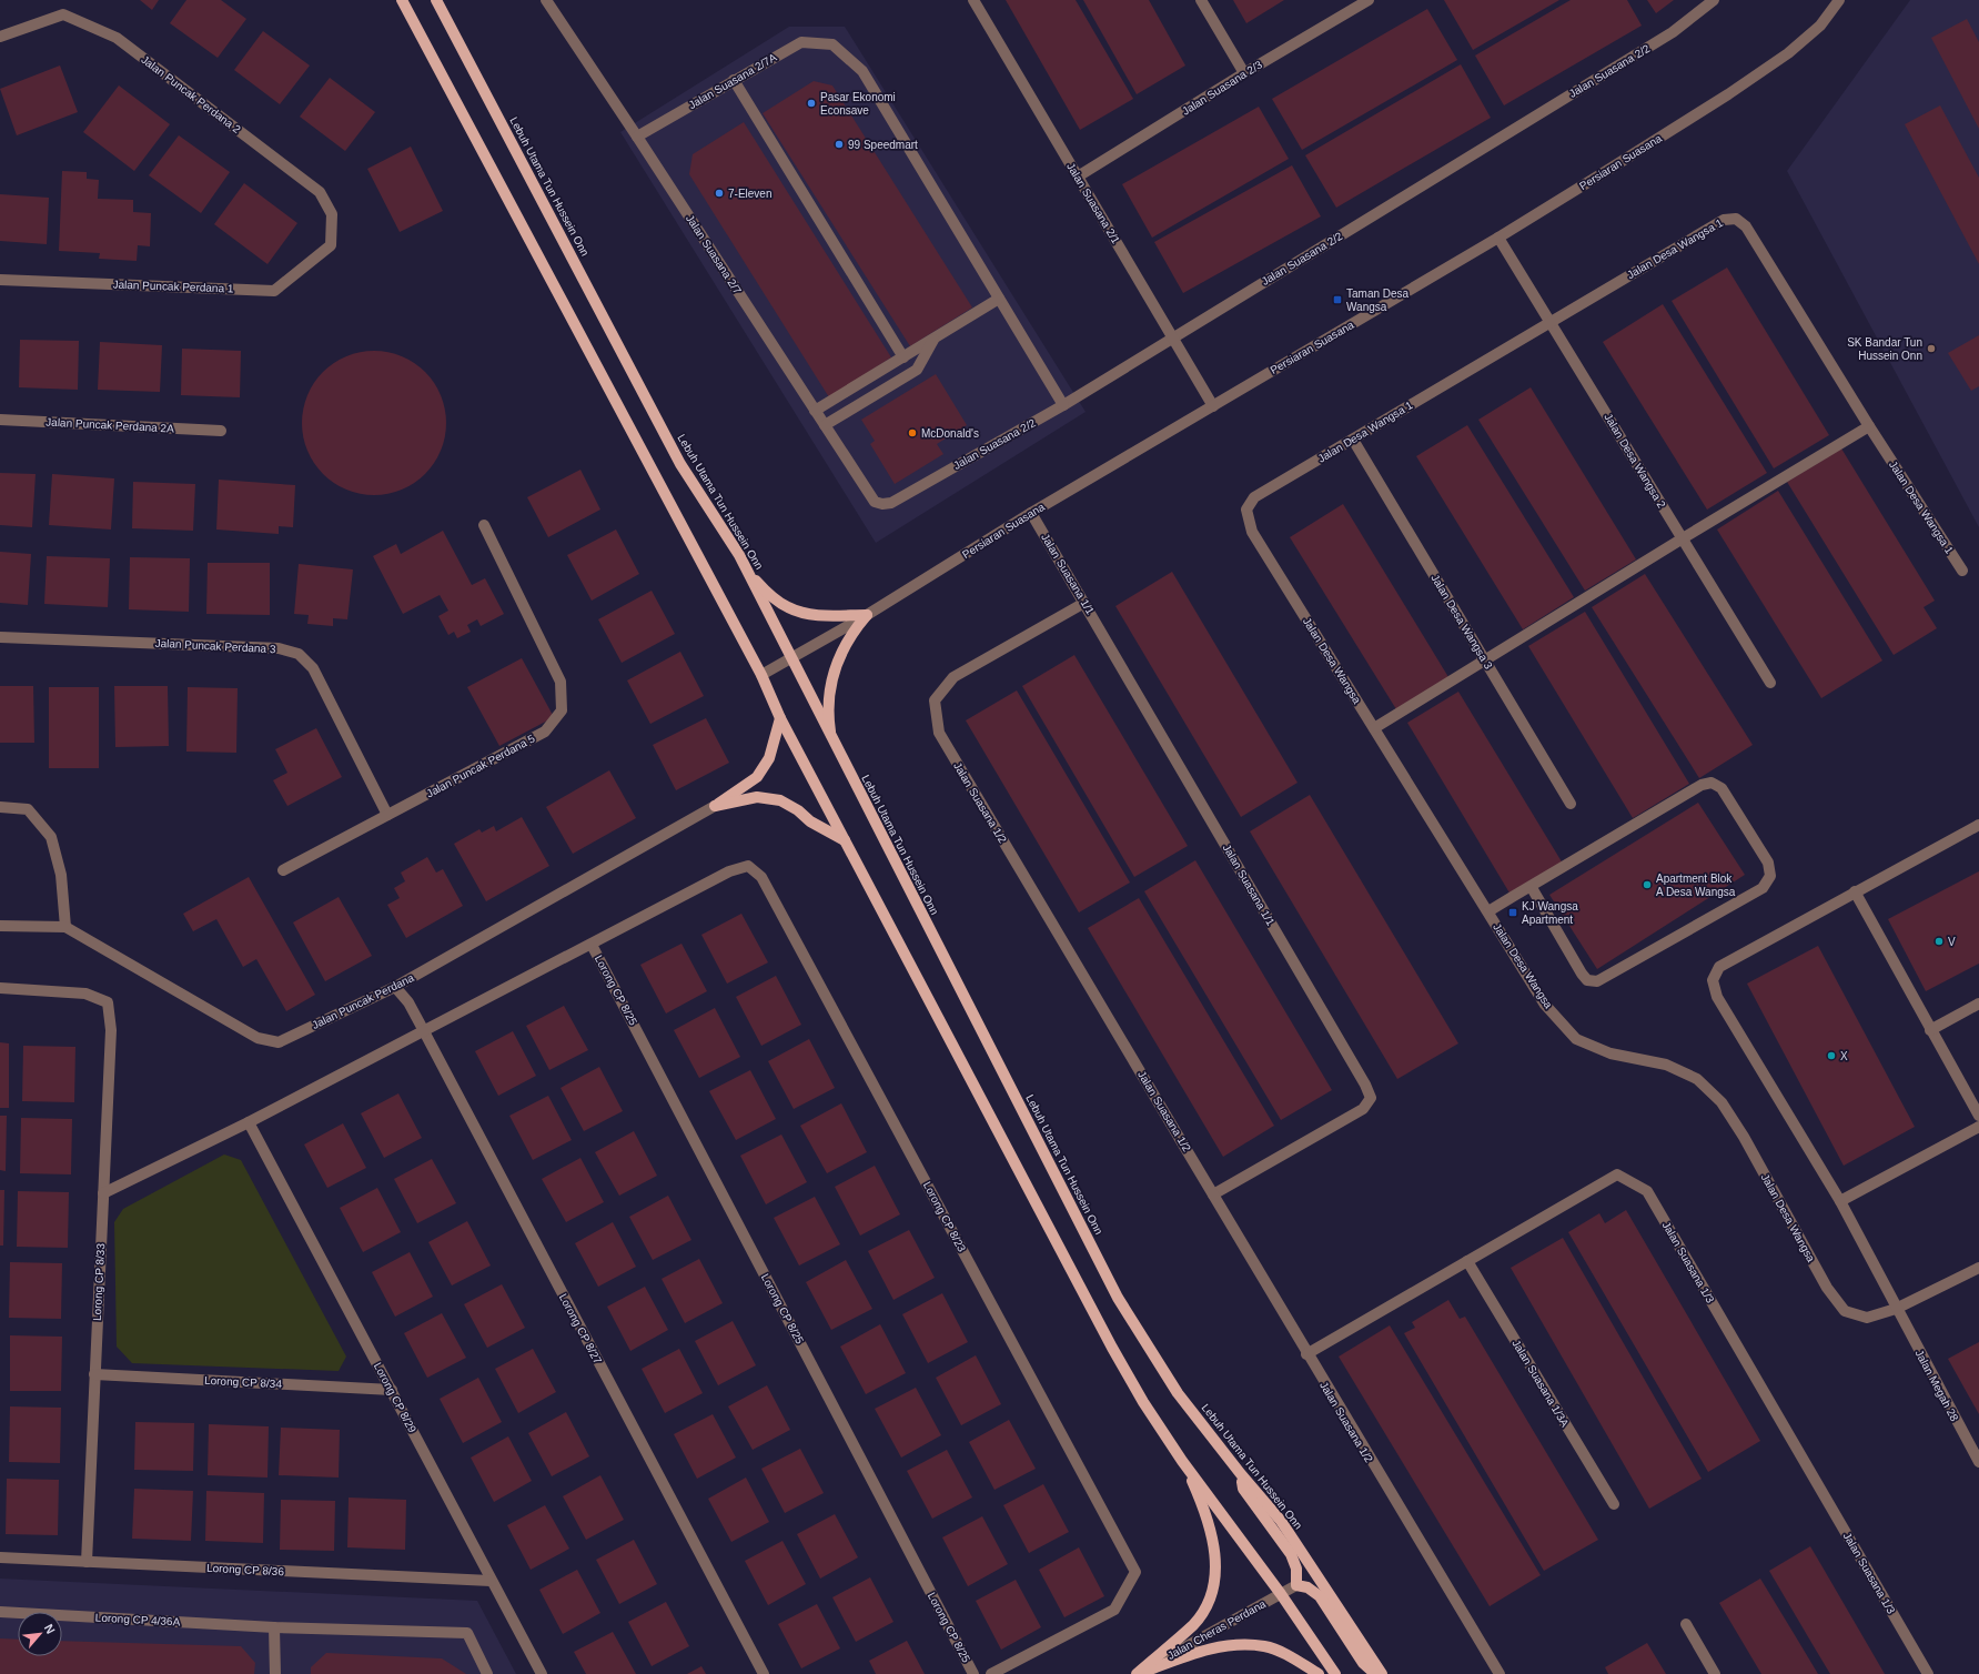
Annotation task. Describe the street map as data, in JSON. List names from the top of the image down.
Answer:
{
  "streets": {
    "main road": ["Lebuh Utama Tun Hussein Onn"],
    "street": [
      "Jalan Suasana 2/2",
      "Jalan Suasana 2/7A",
      "Jalan Suasana 2/3",
      "Jalan Puncak Perdana 2",
      "Persiaran Suasana",
      "Jalan Suasana 2/1",
      "Jalan Desa Wangsa 1",
      "Jalan Suasana 2/7",
      "Jalan Puncak Perdana 1",
      "Jalan Puncak Perdana 2A",
      "Jalan Desa Wangsa 2",
      "Jalan Suasana 1/1",
      "Jalan Desa Wangsa 3",
      "Jalan Puncak Perdana 3",
      "Jalan Desa Wangsa",
      "Jalan Puncak Perdana 5",
      "Jalan Suasana 1/2",
      "Lorong CP 8/25",
      "Jalan Puncak Perdana",
      "Lorong CP 8/23",
      "Jalan Suasana 1/3",
      "Lorong CP 8/33",
      "Lorong CP 8/27",
      "Lorong CP 8/34",
      "Jalan Suasana 1/3A",
      "Jalan Megah 28",
      "Lorong CP 8/29",
      "Lorong CP 8/36",
      "Lorong CP 4/36A",
      "Jalan Cheras Perdana"
    ]
  },
  "crossings": [
    ["Jalan Suasana 2/2", "Jalan Suasana 2/1"],
    ["Jalan Suasana 2/2", "Jalan Suasana 2/7"],
    ["Jalan Suasana 2/7A", "Jalan Suasana 2/7"],
    ["Jalan Suasana 2/3", "Jalan Suasana 2/1"],
    ["Jalan Puncak Perdana 2", "Jalan Puncak Perdana 1"],
    ["Persiaran Suasana", "Lebuh Utama Tun Hussein Onn"],
    ["Persiaran Suasana", "Jalan Suasana 2/1"],
    ["Persiaran Suasana", "Jalan Desa Wangsa 2"],
    ["Persiaran Suasana", "Jalan Suasana 1/1"],
    ["Jalan Desa Wangsa 1", "Jalan Desa Wangsa 2"],
    ["Jalan Desa Wangsa 1", "Jalan Desa Wangsa 3"],
    ["Jalan Desa Wangsa 1", "Jalan Desa Wangsa"],
    ["Jalan Suasana 1/1", "Jalan Suasana 1/2"],
    ["Jalan Puncak Perdana 3", "Jalan Puncak Perdana 5"],
    ["Jalan Desa Wangsa", "Jalan Megah 28"],
    ["Jalan Suasana 1/2", "Jalan Suasana 1/3"],
    ["Lorong CP 8/25", "Lorong CP 8/23"],
    ["Jalan Puncak Perdana", "Lorong CP 8/27"],
    ["Jalan Suasana 1/3", "Jalan Suasana 1/3A"],
    ["Lorong CP 8/33", "Lorong CP 8/34"],
    ["Lorong CP 8/33", "Lorong CP 8/36"],
    ["Lorong CP 8/34", "Lorong CP 8/29"],
    ["Lorong CP 8/29", "Lorong CP 8/36"]
  ],
  "places": {
    "other": [
      "Pasar Ekonomi Econsave",
      "99 Speedmart",
      "7-Eleven",
      "SK Bandar Tun Hussein Onn",
      "McDonald's",
      "Apartment Blok A Desa Wangsa",
      "V",
      "X"
    ],
    "transit": ["Taman Desa Wangsa", "KJ Wangsa Apartment"]
  },
  "north": "top right"
}
